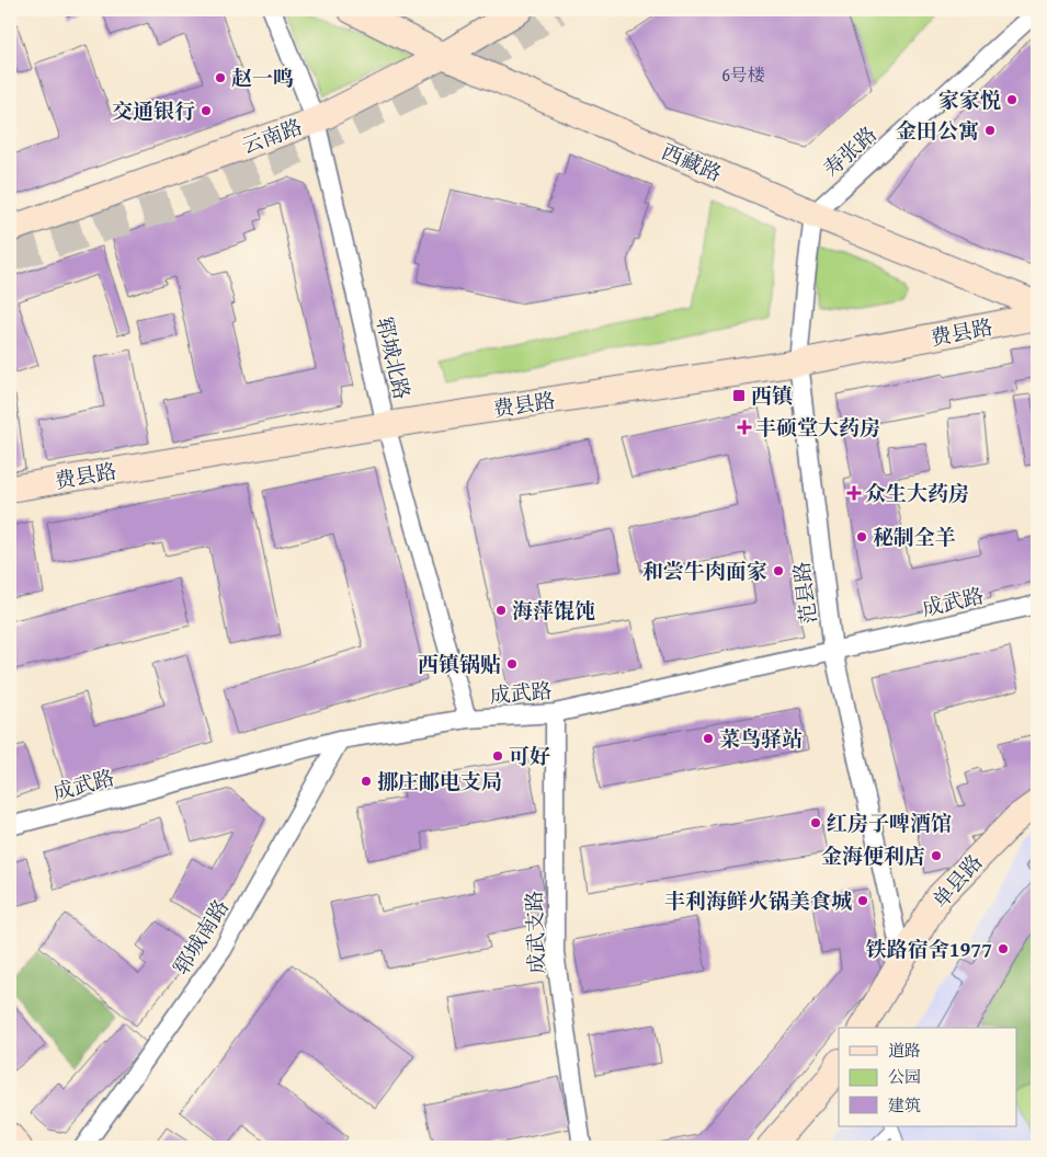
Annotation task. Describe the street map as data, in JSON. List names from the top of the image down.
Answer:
{
  "streets": {
    "street": [
      "云南路",
      "寿张路",
      "西藏路",
      "费县路",
      "郓城北路",
      "范县路",
      "成武路",
      "单县路",
      "成武支路",
      "郓城南路"
    ]
  },
  "crossings": [
    ["云南路", "西藏路"],
    ["云南路", "郓城北路"],
    ["寿张路", "西藏路"],
    ["寿张路", "范县路"],
    ["西藏路", "范县路"],
    ["费县路", "郓城北路"],
    ["费县路", "范县路"],
    ["郓城北路", "成武路"],
    ["范县路", "成武路"],
    ["范县路", "单县路"],
    ["成武路", "成武支路"],
    ["成武路", "郓城南路"]
  ],
  "places": {
    "other": [
      "赵一鸣",
      "家家悦",
      "交通银行",
      "金田公寓",
      "秘制全羊",
      "和尝牛肉面家",
      "海萍馄饨",
      "西镇锅贴",
      "菜鸟驿站",
      "可好",
      "挪庄邮电支局",
      "红房子啤酒馆",
      "金海便利店",
      "丰利海鲜火锅美食城",
      "铁路宿舍1977"
    ],
    "transit": ["西镇"],
    "health": ["丰硕堂大药房", "众生大药房"]
  },
  "house_numbers": ["6号楼"],
  "legend": ["道路", "公园", "建筑"]
}
